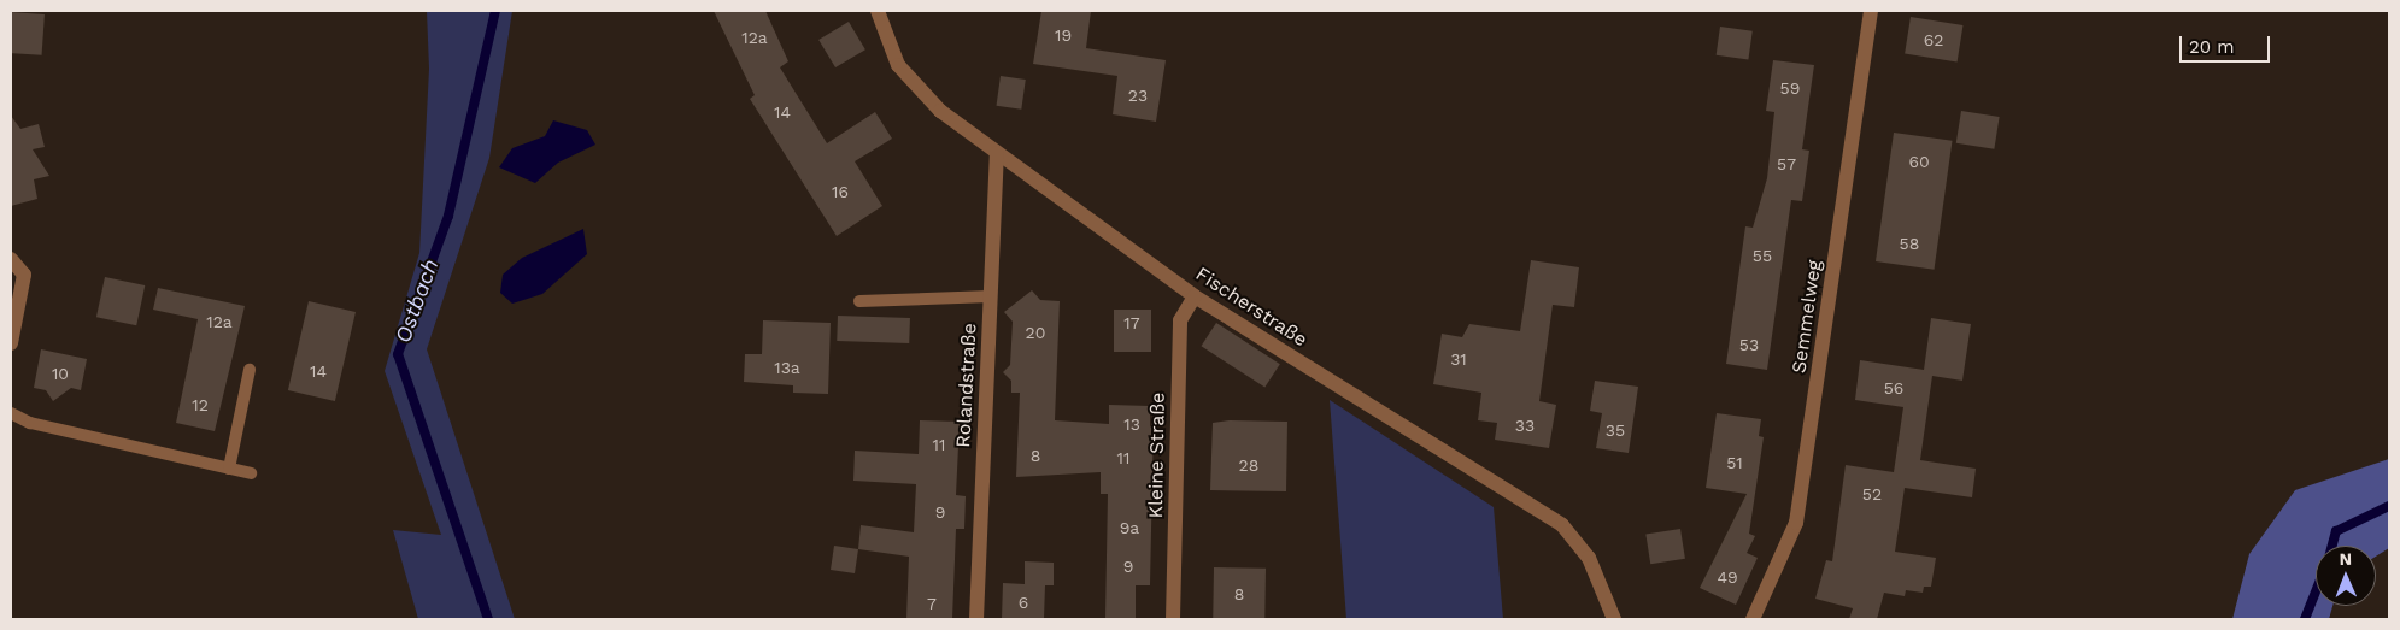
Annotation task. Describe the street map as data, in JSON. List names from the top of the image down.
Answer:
{
  "streets": {
    "street": [
      "Fischerstraße",
      "Semmelweg",
      "Rolandstraße",
      "Kleine Straße"
    ]
  },
  "crossings": [
    ["Fischerstraße", "Rolandstraße"],
    ["Fischerstraße", "Kleine Straße"]
  ],
  "water": ["Ostbach"],
  "house_numbers": [
    "19",
    "12a",
    "62",
    "59",
    "23",
    "14",
    "60",
    "57",
    "16",
    "58",
    "55",
    "12a",
    "17",
    "20",
    "53",
    "31",
    "13a",
    "14",
    "10",
    "56",
    "12",
    "13",
    "33",
    "35",
    "11",
    "8",
    "11",
    "51",
    "28",
    "52",
    "9",
    "9a",
    "9",
    "49",
    "8",
    "6",
    "7"
  ],
  "scale_bar": "20 m",
  "north": "top"
}
